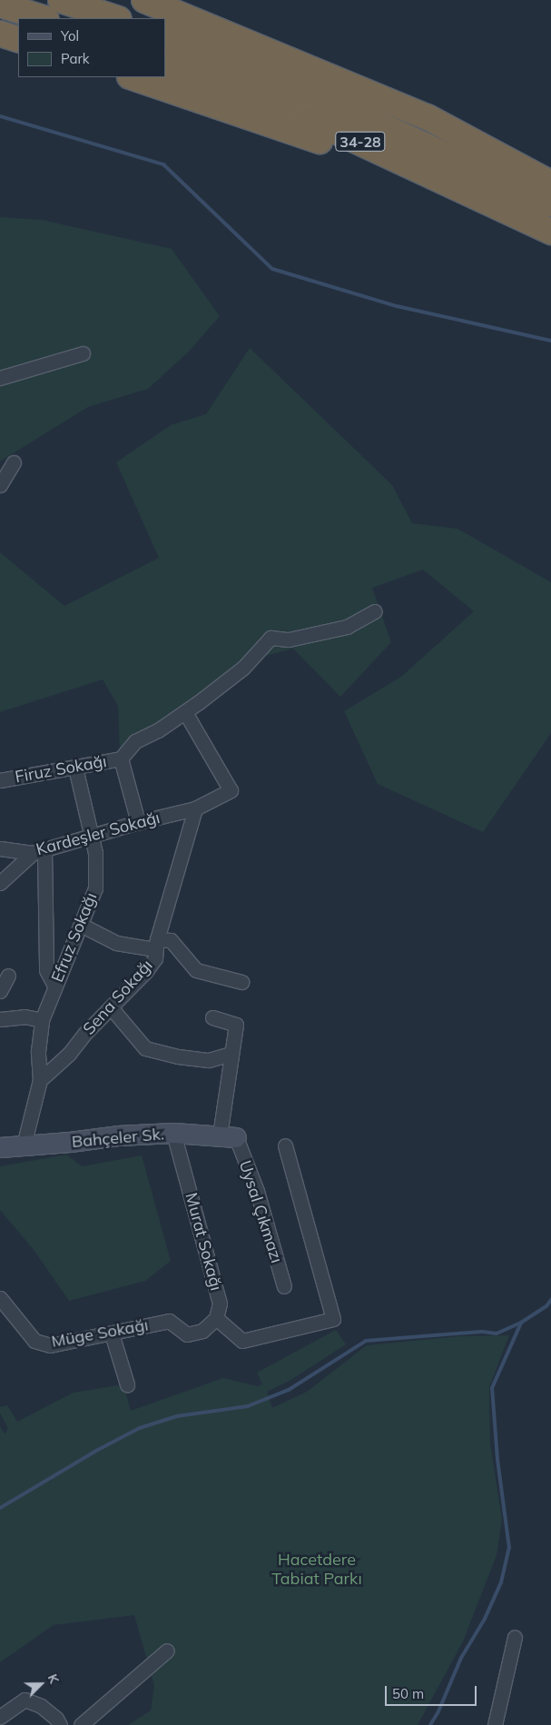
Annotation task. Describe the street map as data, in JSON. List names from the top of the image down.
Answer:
{
  "streets": {
    "highway": ["34-28"],
    "street": [
      "Firuz Sokağı",
      "Kardeşler Sokağı",
      "Efruz Sokağı",
      "Sena Sokağı",
      "Bahçeler Sk.",
      "Uysal Çıkmazı",
      "Murat Sokağı",
      "Müge Sokağı"
    ]
  },
  "crossings": [
    ["Firuz Sokağı", "Efruz Sokağı"],
    ["Kardeşler Sokağı", "Efruz Sokağı"],
    ["Kardeşler Sokağı", "Sena Sokağı"],
    ["Efruz Sokağı", "Sena Sokağı"],
    ["Bahçeler Sk.", "Uysal Çıkmazı"],
    ["Bahçeler Sk.", "Murat Sokağı"],
    ["Murat Sokağı", "Müge Sokağı"]
  ],
  "parks": ["Hacetdere Tabiat Parkı"],
  "legend": ["Yol", "Park"],
  "scale_bar": "50 m",
  "north": "top right"
}
